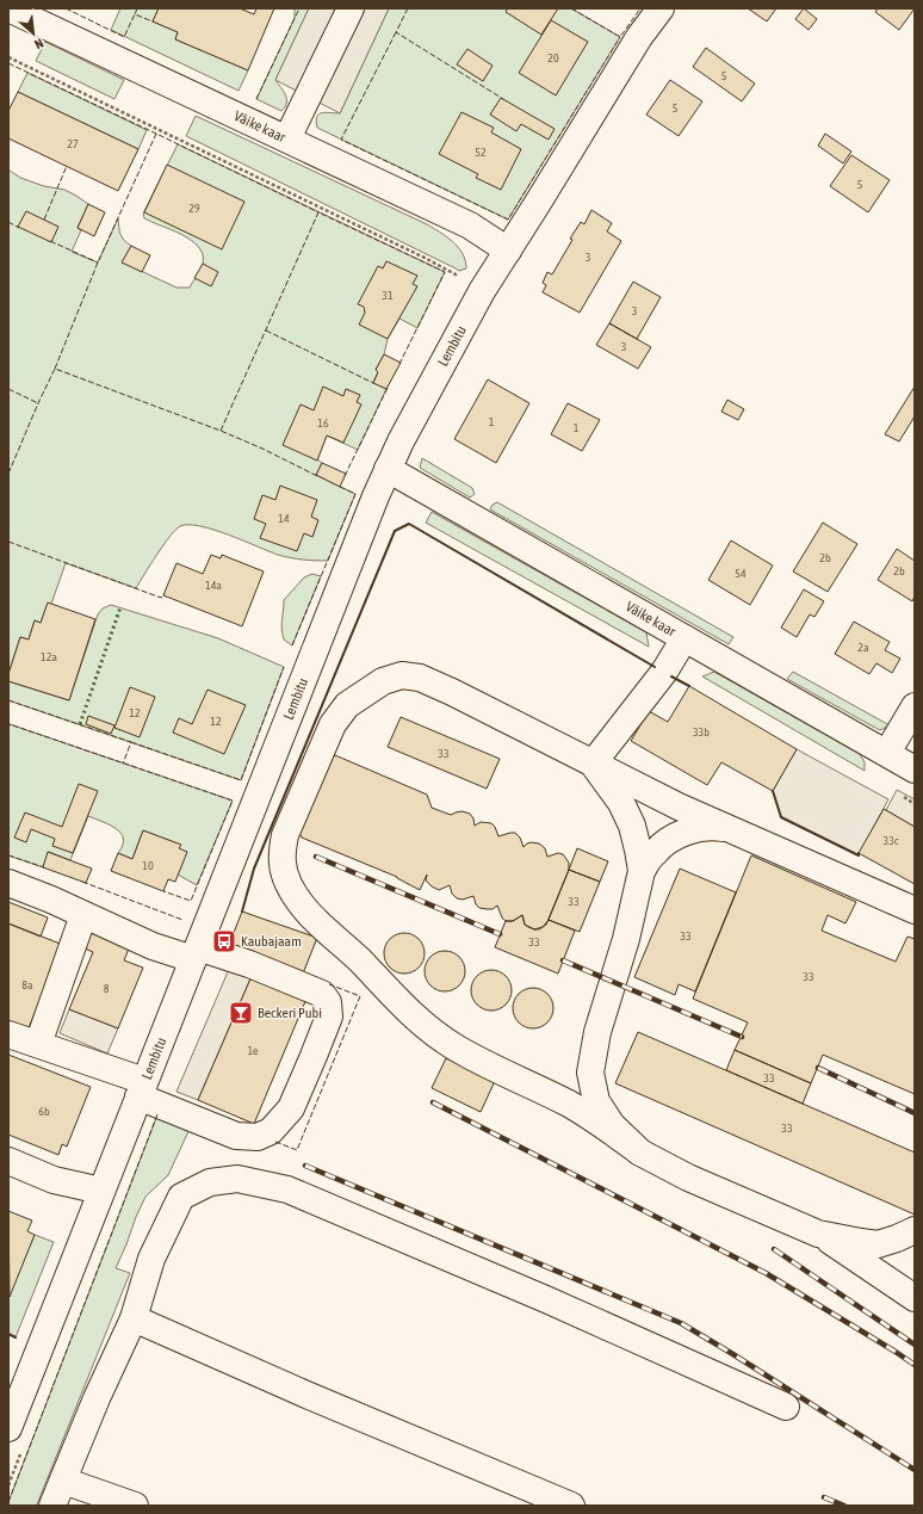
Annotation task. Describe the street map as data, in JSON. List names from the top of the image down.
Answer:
{
  "streets": {
    "street": ["Väike kaar", "Lembitu"]
  },
  "crossings": [
    ["Väike kaar", "Lembitu"]
  ],
  "places": {
    "bus stop": ["Kaubajaam"],
    "bar": ["Beckeri Pubi"]
  },
  "house_numbers": [
    "20",
    "5",
    "5",
    "27",
    "52",
    "5",
    "29",
    "3",
    "31",
    "3",
    "3",
    "1",
    "16",
    "1",
    "14",
    "2b",
    "2b",
    "54",
    "14a",
    "2a",
    "12a",
    "12",
    "12",
    "33b",
    "33",
    "33c",
    "10",
    "33",
    "33",
    "33",
    "33",
    "8a",
    "8",
    "1e",
    "33",
    "6b",
    "33"
  ],
  "north": "bottom right"
}
